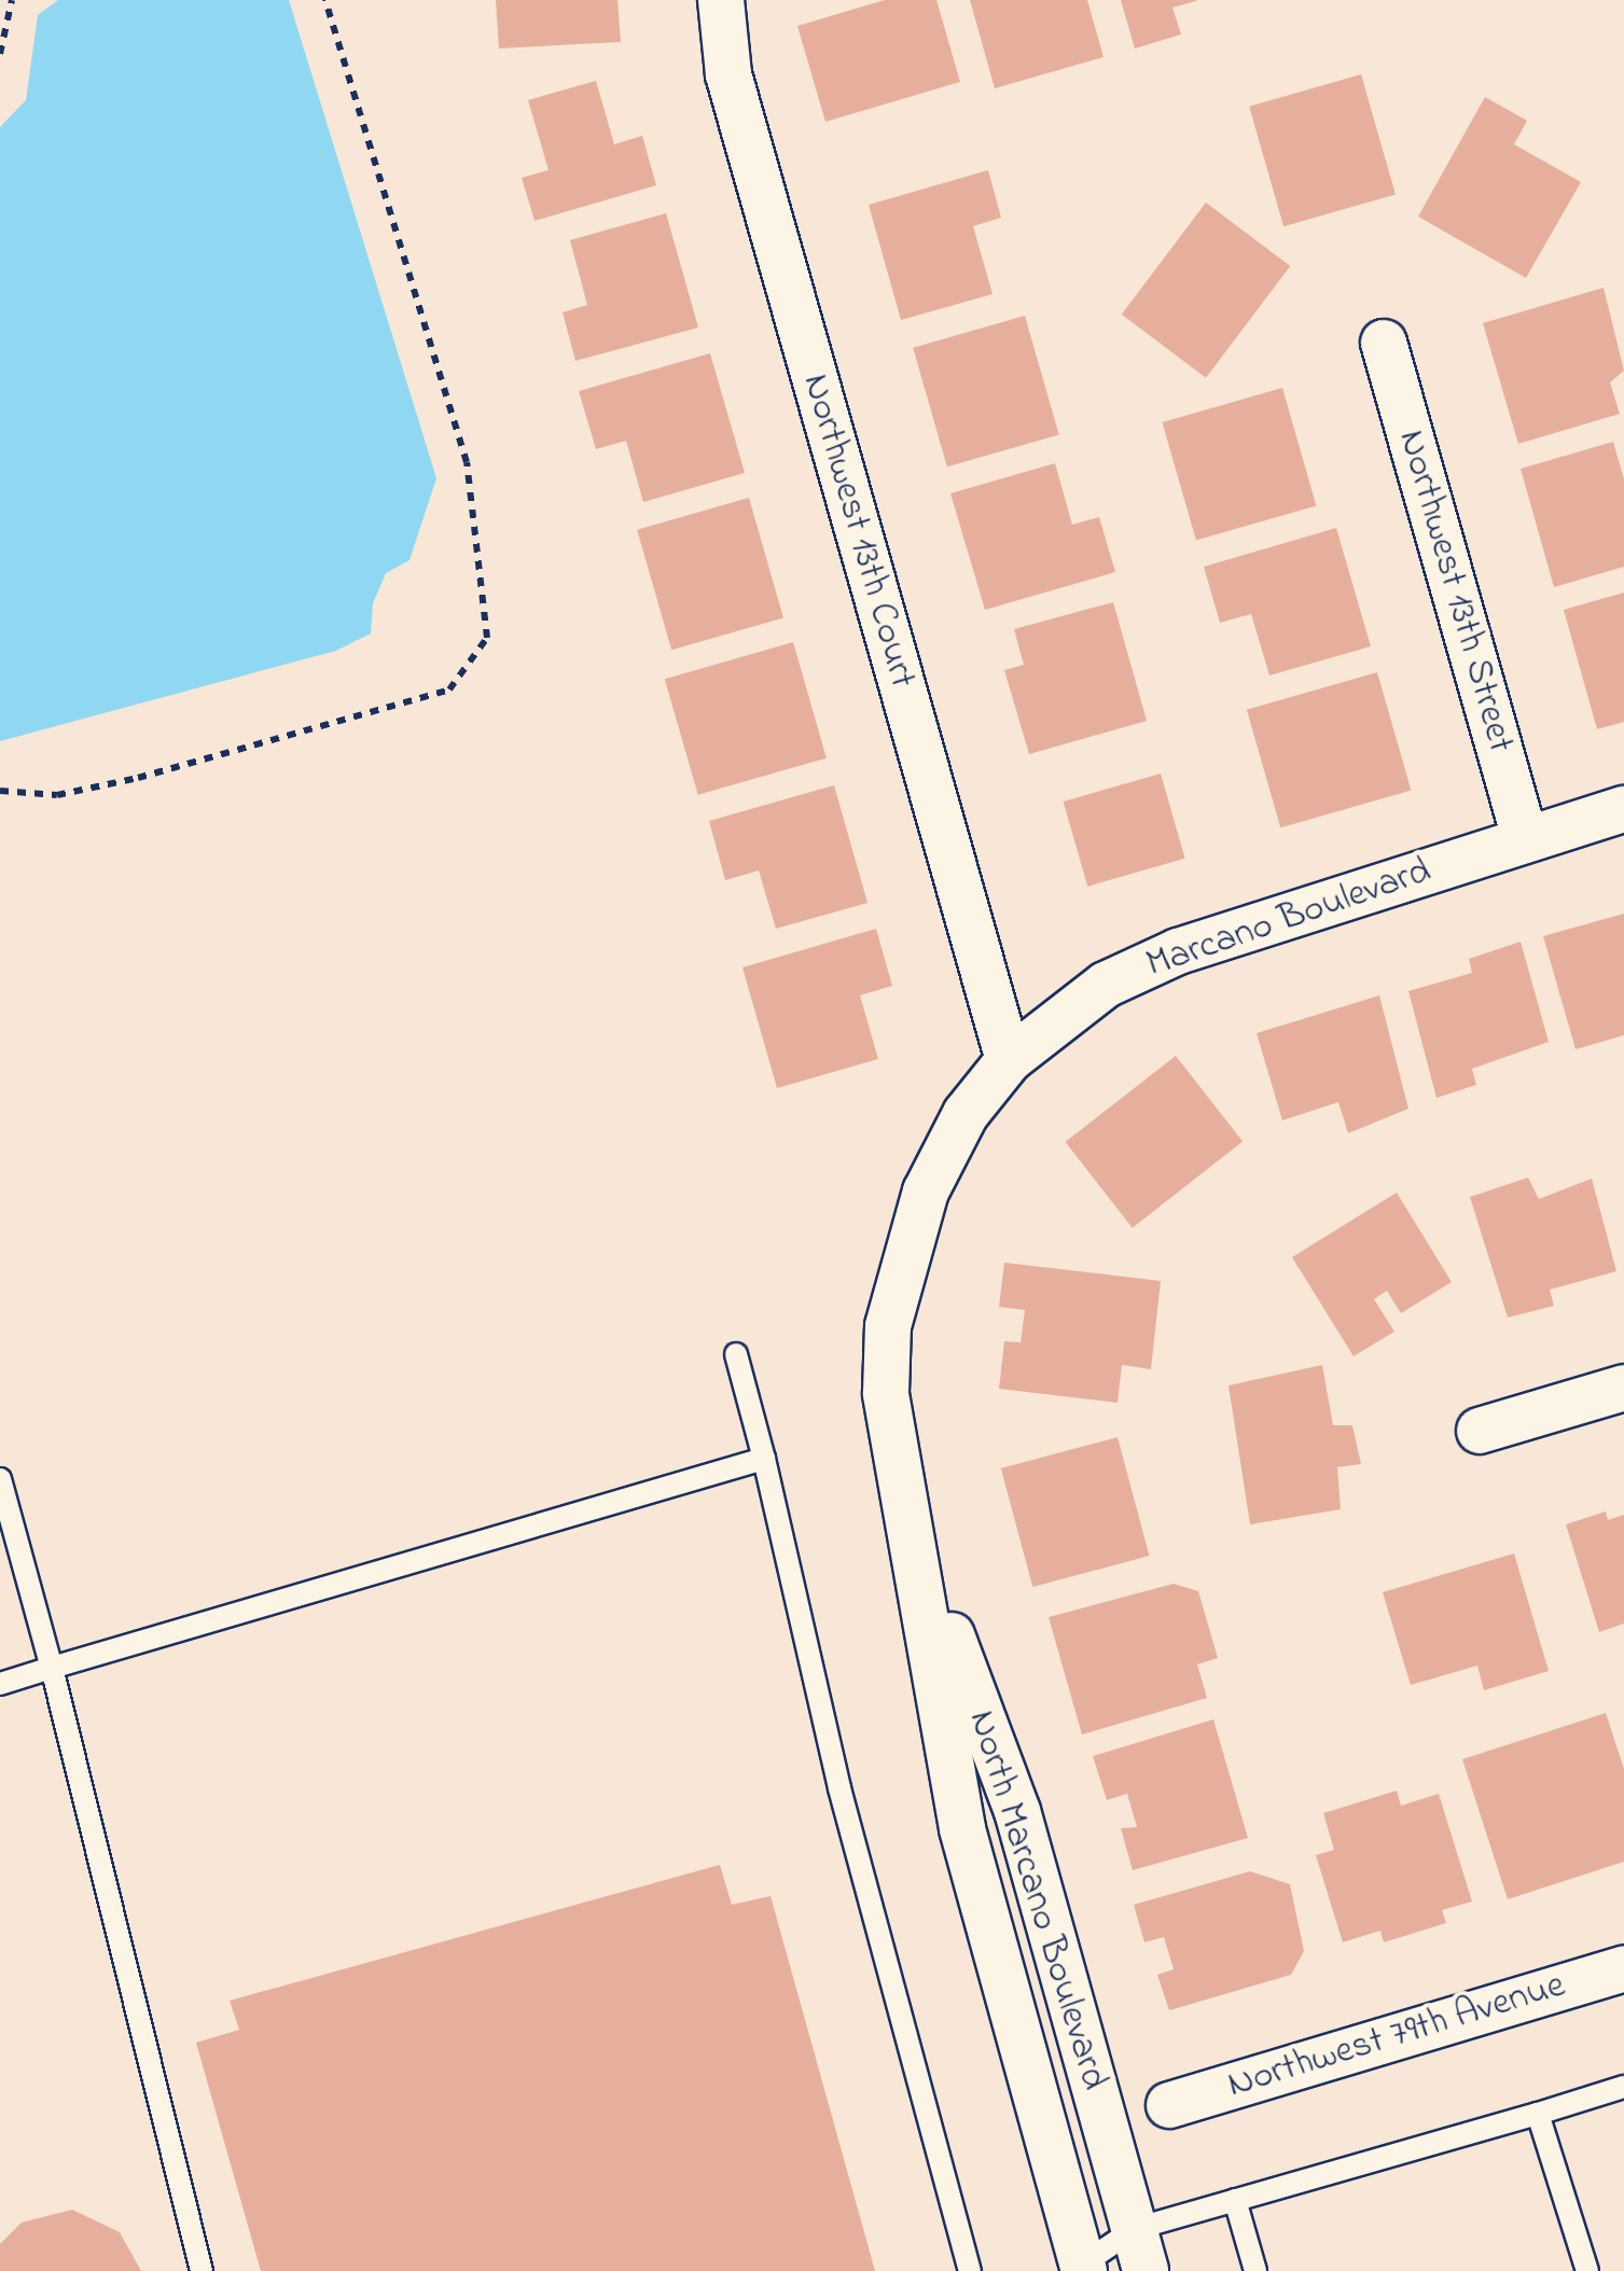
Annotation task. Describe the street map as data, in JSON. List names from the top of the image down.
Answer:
{
  "streets": {
    "street": [
      "Northwest 13th Court",
      "Northwest 13th Street",
      "Marcano Boulevard",
      "North Marcano Boulevard",
      "Northwest 79th Avenue"
    ]
  },
  "crossings": [
    ["Northwest 13th Court", "Marcano Boulevard"],
    ["Northwest 13th Street", "Marcano Boulevard"],
    ["Marcano Boulevard", "North Marcano Boulevard"]
  ]
}
